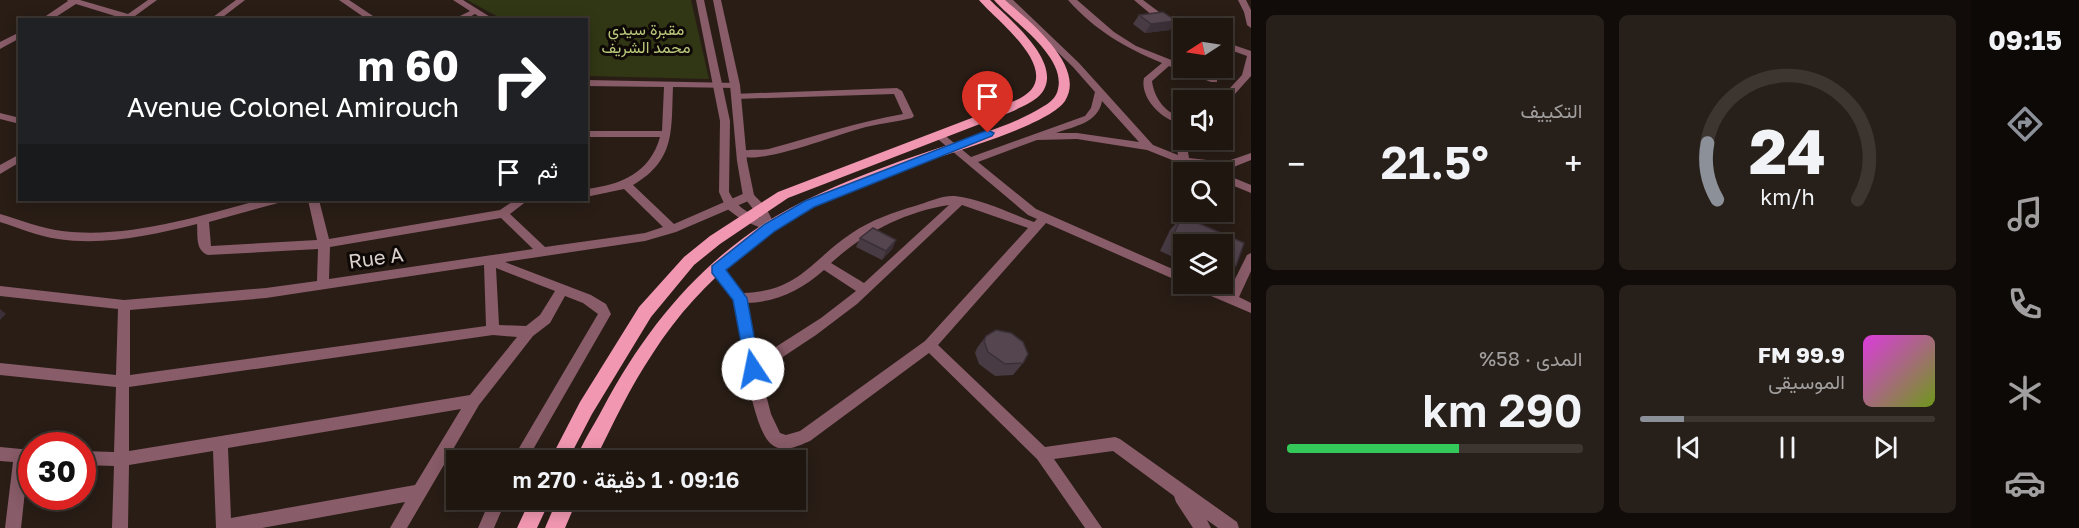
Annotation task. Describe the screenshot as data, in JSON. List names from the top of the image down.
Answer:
{
  "streets": {
    "street": ["Rue A"]
  },
  "parks": ["مقبرة سيدي محمد الشريف"],
  "north": "left",
  "page": {
    "tabs": "09:15",
    "tile": [
      "التكييف",
      ["المدى · 58%", "290 km"]
    ],
    "turn": ["60 m", "Avenue Colonel Amirouch"],
    "heat": ["−", "21.5°", "+"],
    "then": "ثم",
    "song": ["99.9 FM", "الموسيقى"],
    "limit": "30",
    "trip": "09:16 · 1 دقيقة · 270 m",
    "gauge": ["24", "km/h"]
  }
}
